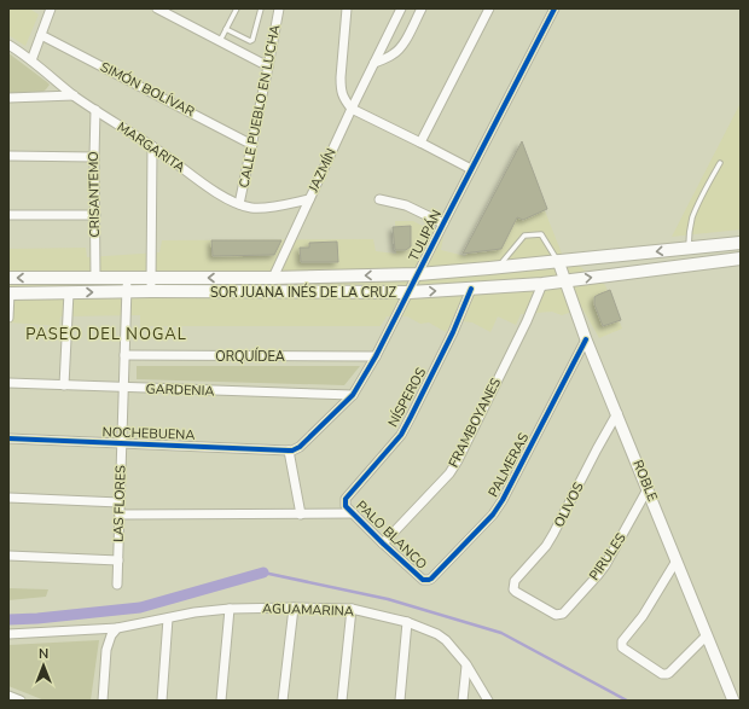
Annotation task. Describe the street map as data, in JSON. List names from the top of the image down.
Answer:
{
  "streets": {
    "main road": ["SOR JUANA INÉS DE LA CRUZ"],
    "street": [
      "SIMÓN BOLÍVAR",
      "CALLE PUEBLO EN LUCHA",
      "MARGARITA",
      "JAZMÍN",
      "CRISANTEMO",
      "TULIPÁN",
      "ORQUÍDEA",
      "GARDENIA",
      "NÍSPEROS",
      "FRAMBOYANES",
      "NOCHEBUENA",
      "PALMERAS",
      "ROBLE",
      "LAS FLORES",
      "OLIVOS",
      "PALO BLANCO",
      "PIRULES",
      "AGUAMARINA"
    ]
  },
  "crossings": [
    ["SIMÓN BOLÍVAR", "CALLE PUEBLO EN LUCHA"],
    ["CALLE PUEBLO EN LUCHA", "MARGARITA"],
    ["MARGARITA", "JAZMÍN"],
    ["MARGARITA", "CRISANTEMO"],
    ["JAZMÍN", "SOR JUANA INÉS DE LA CRUZ"],
    ["CRISANTEMO", "SOR JUANA INÉS DE LA CRUZ"],
    ["TULIPÁN", "SOR JUANA INÉS DE LA CRUZ"],
    ["TULIPÁN", "ORQUÍDEA"],
    ["TULIPÁN", "GARDENIA"],
    ["TULIPÁN", "NOCHEBUENA"],
    ["SOR JUANA INÉS DE LA CRUZ", "NÍSPEROS"],
    ["SOR JUANA INÉS DE LA CRUZ", "FRAMBOYANES"],
    ["SOR JUANA INÉS DE LA CRUZ", "ROBLE"],
    ["SOR JUANA INÉS DE LA CRUZ", "LAS FLORES"],
    ["ORQUÍDEA", "LAS FLORES"],
    ["GARDENIA", "LAS FLORES"],
    ["NÍSPEROS", "PALO BLANCO"],
    ["FRAMBOYANES", "PALO BLANCO"],
    ["NOCHEBUENA", "LAS FLORES"],
    ["PALMERAS", "ROBLE"],
    ["PALMERAS", "PALO BLANCO"],
    ["ROBLE", "OLIVOS"],
    ["ROBLE", "PIRULES"],
    ["OLIVOS", "PIRULES"]
  ],
  "districts": ["PASEO DEL NOGAL"],
  "north": "top"
}
